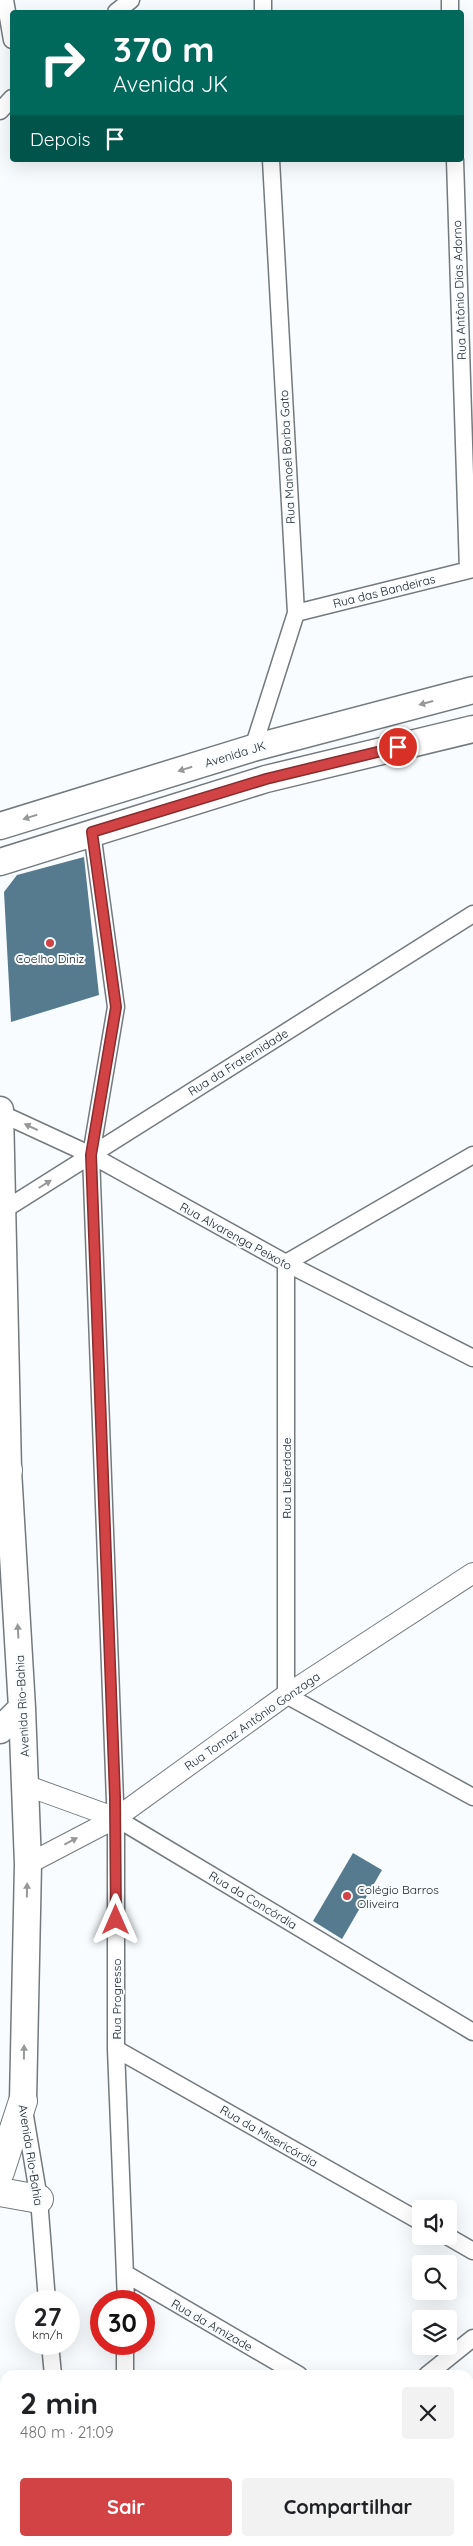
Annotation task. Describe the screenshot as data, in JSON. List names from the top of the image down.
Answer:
{
  "streets": {
    "main road": ["Avenida JK", "Avenida Rio-Bahia"],
    "street": [
      "Rua Antônio Dias Adorno",
      "Rua Manoel Borba Gato",
      "Rua das Bandeiras",
      "Rua da Fraternidade",
      "Rua Alvarenga Peixoto",
      "Rua Liberdade",
      "Rua Tomaz Antônio Gonzaga",
      "Rua da Concórdia",
      "Rua Progresso",
      "Rua da Misericórdia",
      "Rua da Amizade"
    ]
  },
  "crossings": [
    ["Rua Antônio Dias Adorno", "Rua das Bandeiras"],
    ["Rua Manoel Borba Gato", "Rua das Bandeiras"],
    ["Rua Manoel Borba Gato", "Avenida JK"],
    ["Rua da Fraternidade", "Rua Alvarenga Peixoto"],
    ["Rua da Fraternidade", "Avenida Rio-Bahia"],
    ["Rua da Fraternidade", "Rua Progresso"],
    ["Rua Alvarenga Peixoto", "Rua Liberdade"],
    ["Rua Alvarenga Peixoto", "Avenida Rio-Bahia"],
    ["Rua Alvarenga Peixoto", "Rua Progresso"],
    ["Rua Liberdade", "Rua Tomaz Antônio Gonzaga"],
    ["Avenida Rio-Bahia", "Rua Tomaz Antônio Gonzaga"],
    ["Avenida Rio-Bahia", "Rua da Concórdia"],
    ["Rua Tomaz Antônio Gonzaga", "Rua da Concórdia"],
    ["Rua Tomaz Antônio Gonzaga", "Rua Progresso"],
    ["Rua da Concórdia", "Rua Progresso"],
    ["Rua Progresso", "Rua da Misericórdia"],
    ["Rua Progresso", "Rua da Amizade"]
  ],
  "one_way": ["Avenida Rio-Bahia"],
  "places": ["Coelho Diniz", "Colégio Barros Oliveira"],
  "page": {
    "turn": ["370 m", "Avenida JK"],
    "then": "Depois",
    "speed": "27 km/h",
    "limit": "30",
    "heading": ["2 min", "480 m · 21:09"],
    "buttons": ["Sair", "Compartilhar"]
  }
}
